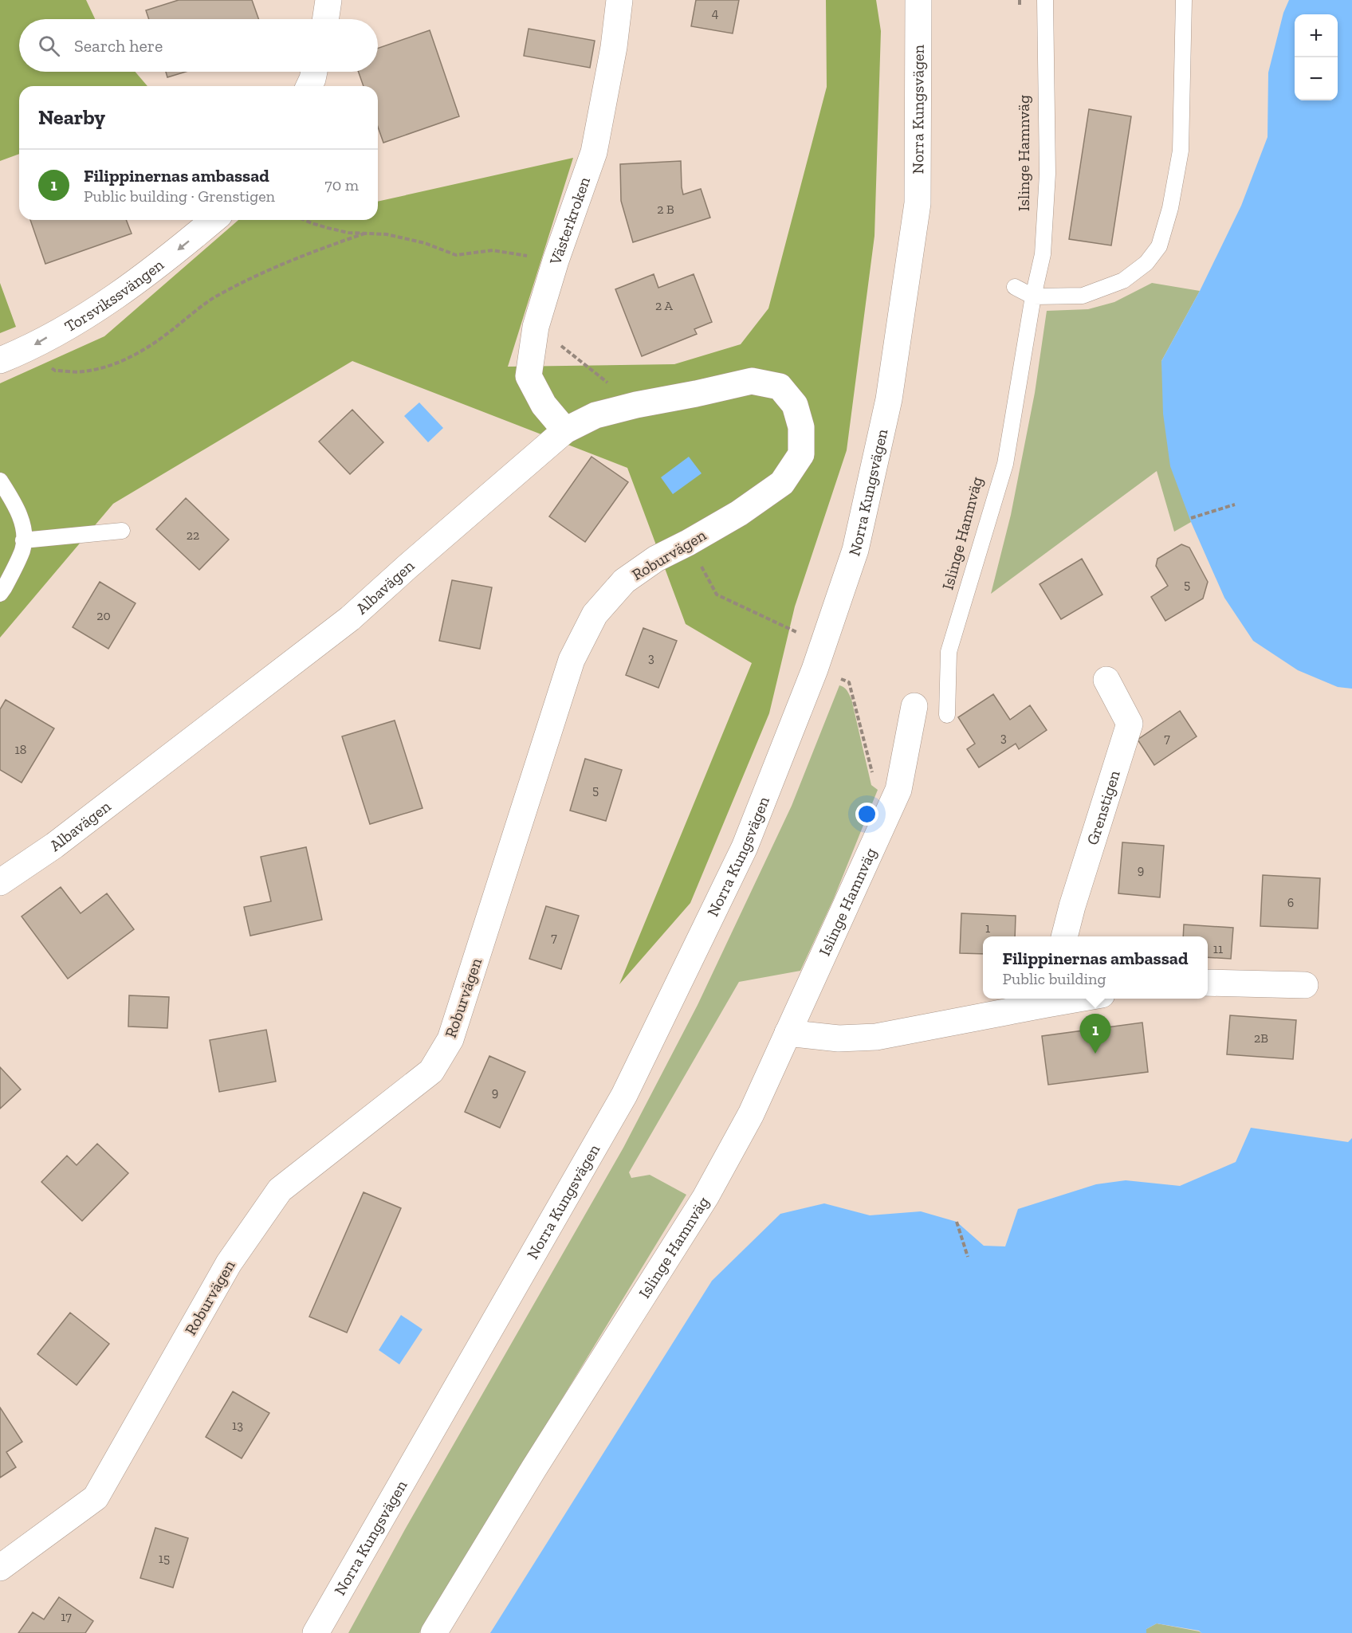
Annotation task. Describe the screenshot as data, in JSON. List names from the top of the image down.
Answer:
{
  "streets": {
    "street": [
      "Norra Kungsvägen",
      "Islinge Hamnväg",
      "Västerkroken",
      "Torsvikssvängen",
      "Roburvägen",
      "Albavägen",
      "Grenstigen"
    ]
  },
  "crossings": [
    ["Västerkroken", "Albavägen"],
    ["Roburvägen", "Albavägen"]
  ],
  "one_way": ["Torsvikssvängen"],
  "house_numbers": [
    "4",
    "2 B",
    "2 A",
    "22",
    "5",
    "20",
    "3",
    "3",
    "7",
    "18",
    "5",
    "9",
    "6",
    "1",
    "7",
    "11",
    "2B",
    "9",
    "13",
    "15",
    "17"
  ],
  "page": {
    "map_buttons": ["+", "−"],
    "search": "Search here",
    "heading": "Nearby",
    "list": [
      {
        "mark": "1",
        "name": "Filippinernas ambassad",
        "note": "Public building · Grenstigen",
        "value": "70 m"
      }
    ],
    "popup": ["Filippinernas ambassad", "Public building"],
    "pins": "1"
  }
}
